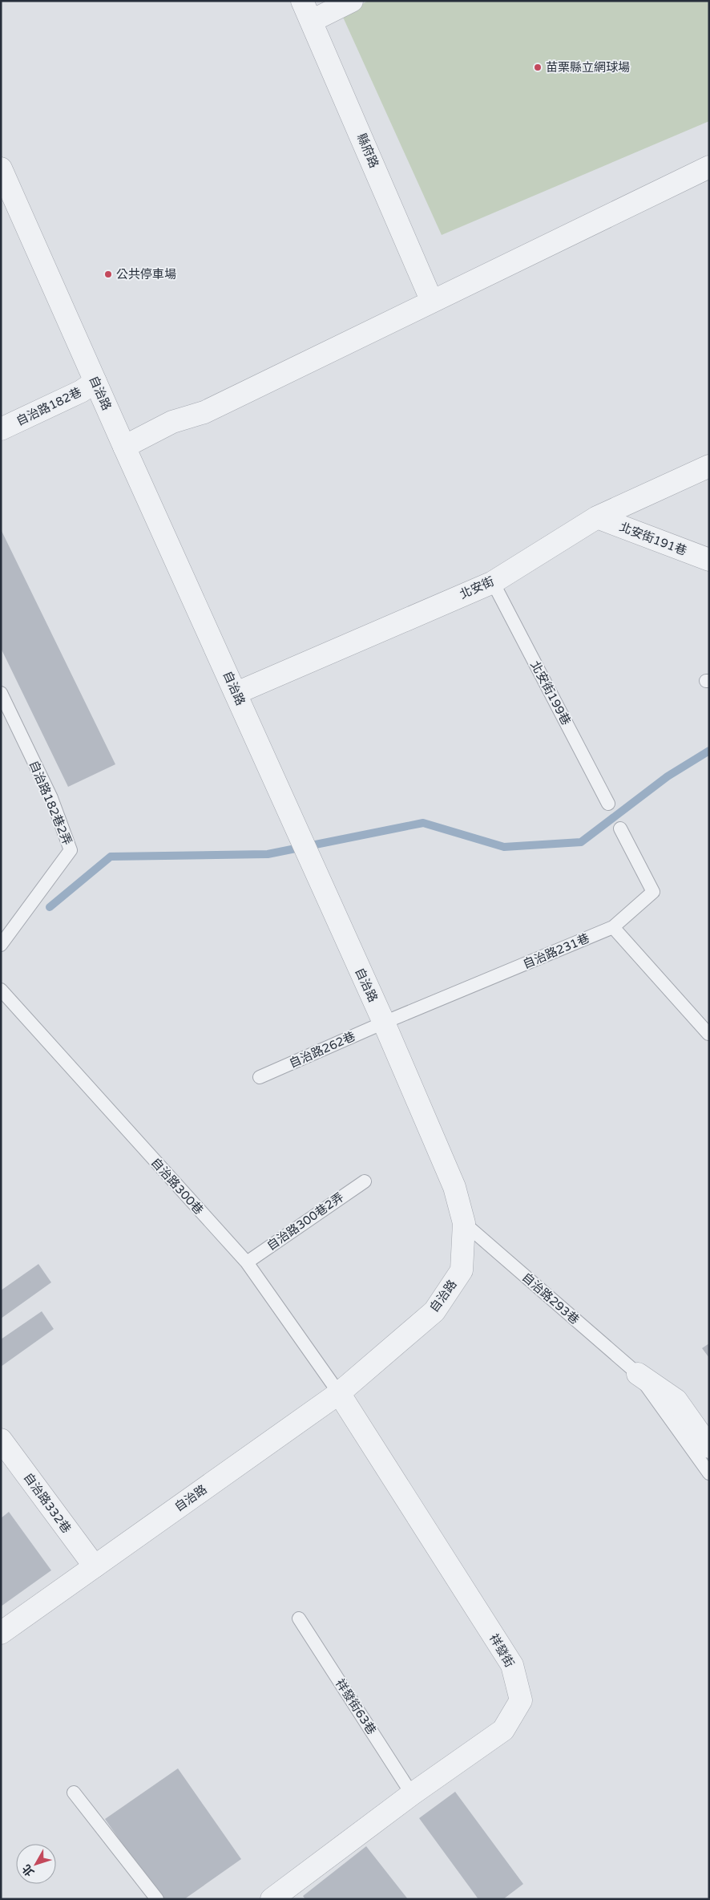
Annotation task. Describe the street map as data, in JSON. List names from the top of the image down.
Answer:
{
  "streets": {
    "street": [
      "縣府路",
      "自治路",
      "自治路182巷",
      "北安街191巷",
      "北安街",
      "自治路332巷",
      "祥發街"
    ],
    "lane": [
      "北安街199巷",
      "自治路182巷2弄",
      "自治路231巷",
      "自治路262巷",
      "自治路300巷",
      "自治路300巷2弄",
      "自治路293巷",
      "祥發街63巷"
    ]
  },
  "crossings": [
    ["自治路", "自治路182巷"],
    ["自治路", "北安街"],
    ["自治路", "自治路231巷"],
    ["自治路", "自治路262巷"],
    ["自治路", "自治路300巷"],
    ["自治路", "自治路293巷"],
    ["自治路", "自治路332巷"],
    ["自治路", "祥發街"],
    ["北安街191巷", "北安街"],
    ["北安街", "北安街199巷"],
    ["自治路231巷", "自治路262巷"],
    ["自治路300巷", "自治路300巷2弄"],
    ["自治路300巷", "祥發街"],
    ["祥發街", "祥發街63巷"]
  ],
  "places": ["苗栗縣立網球場", "公共停車場"],
  "north": "bottom left"
}
